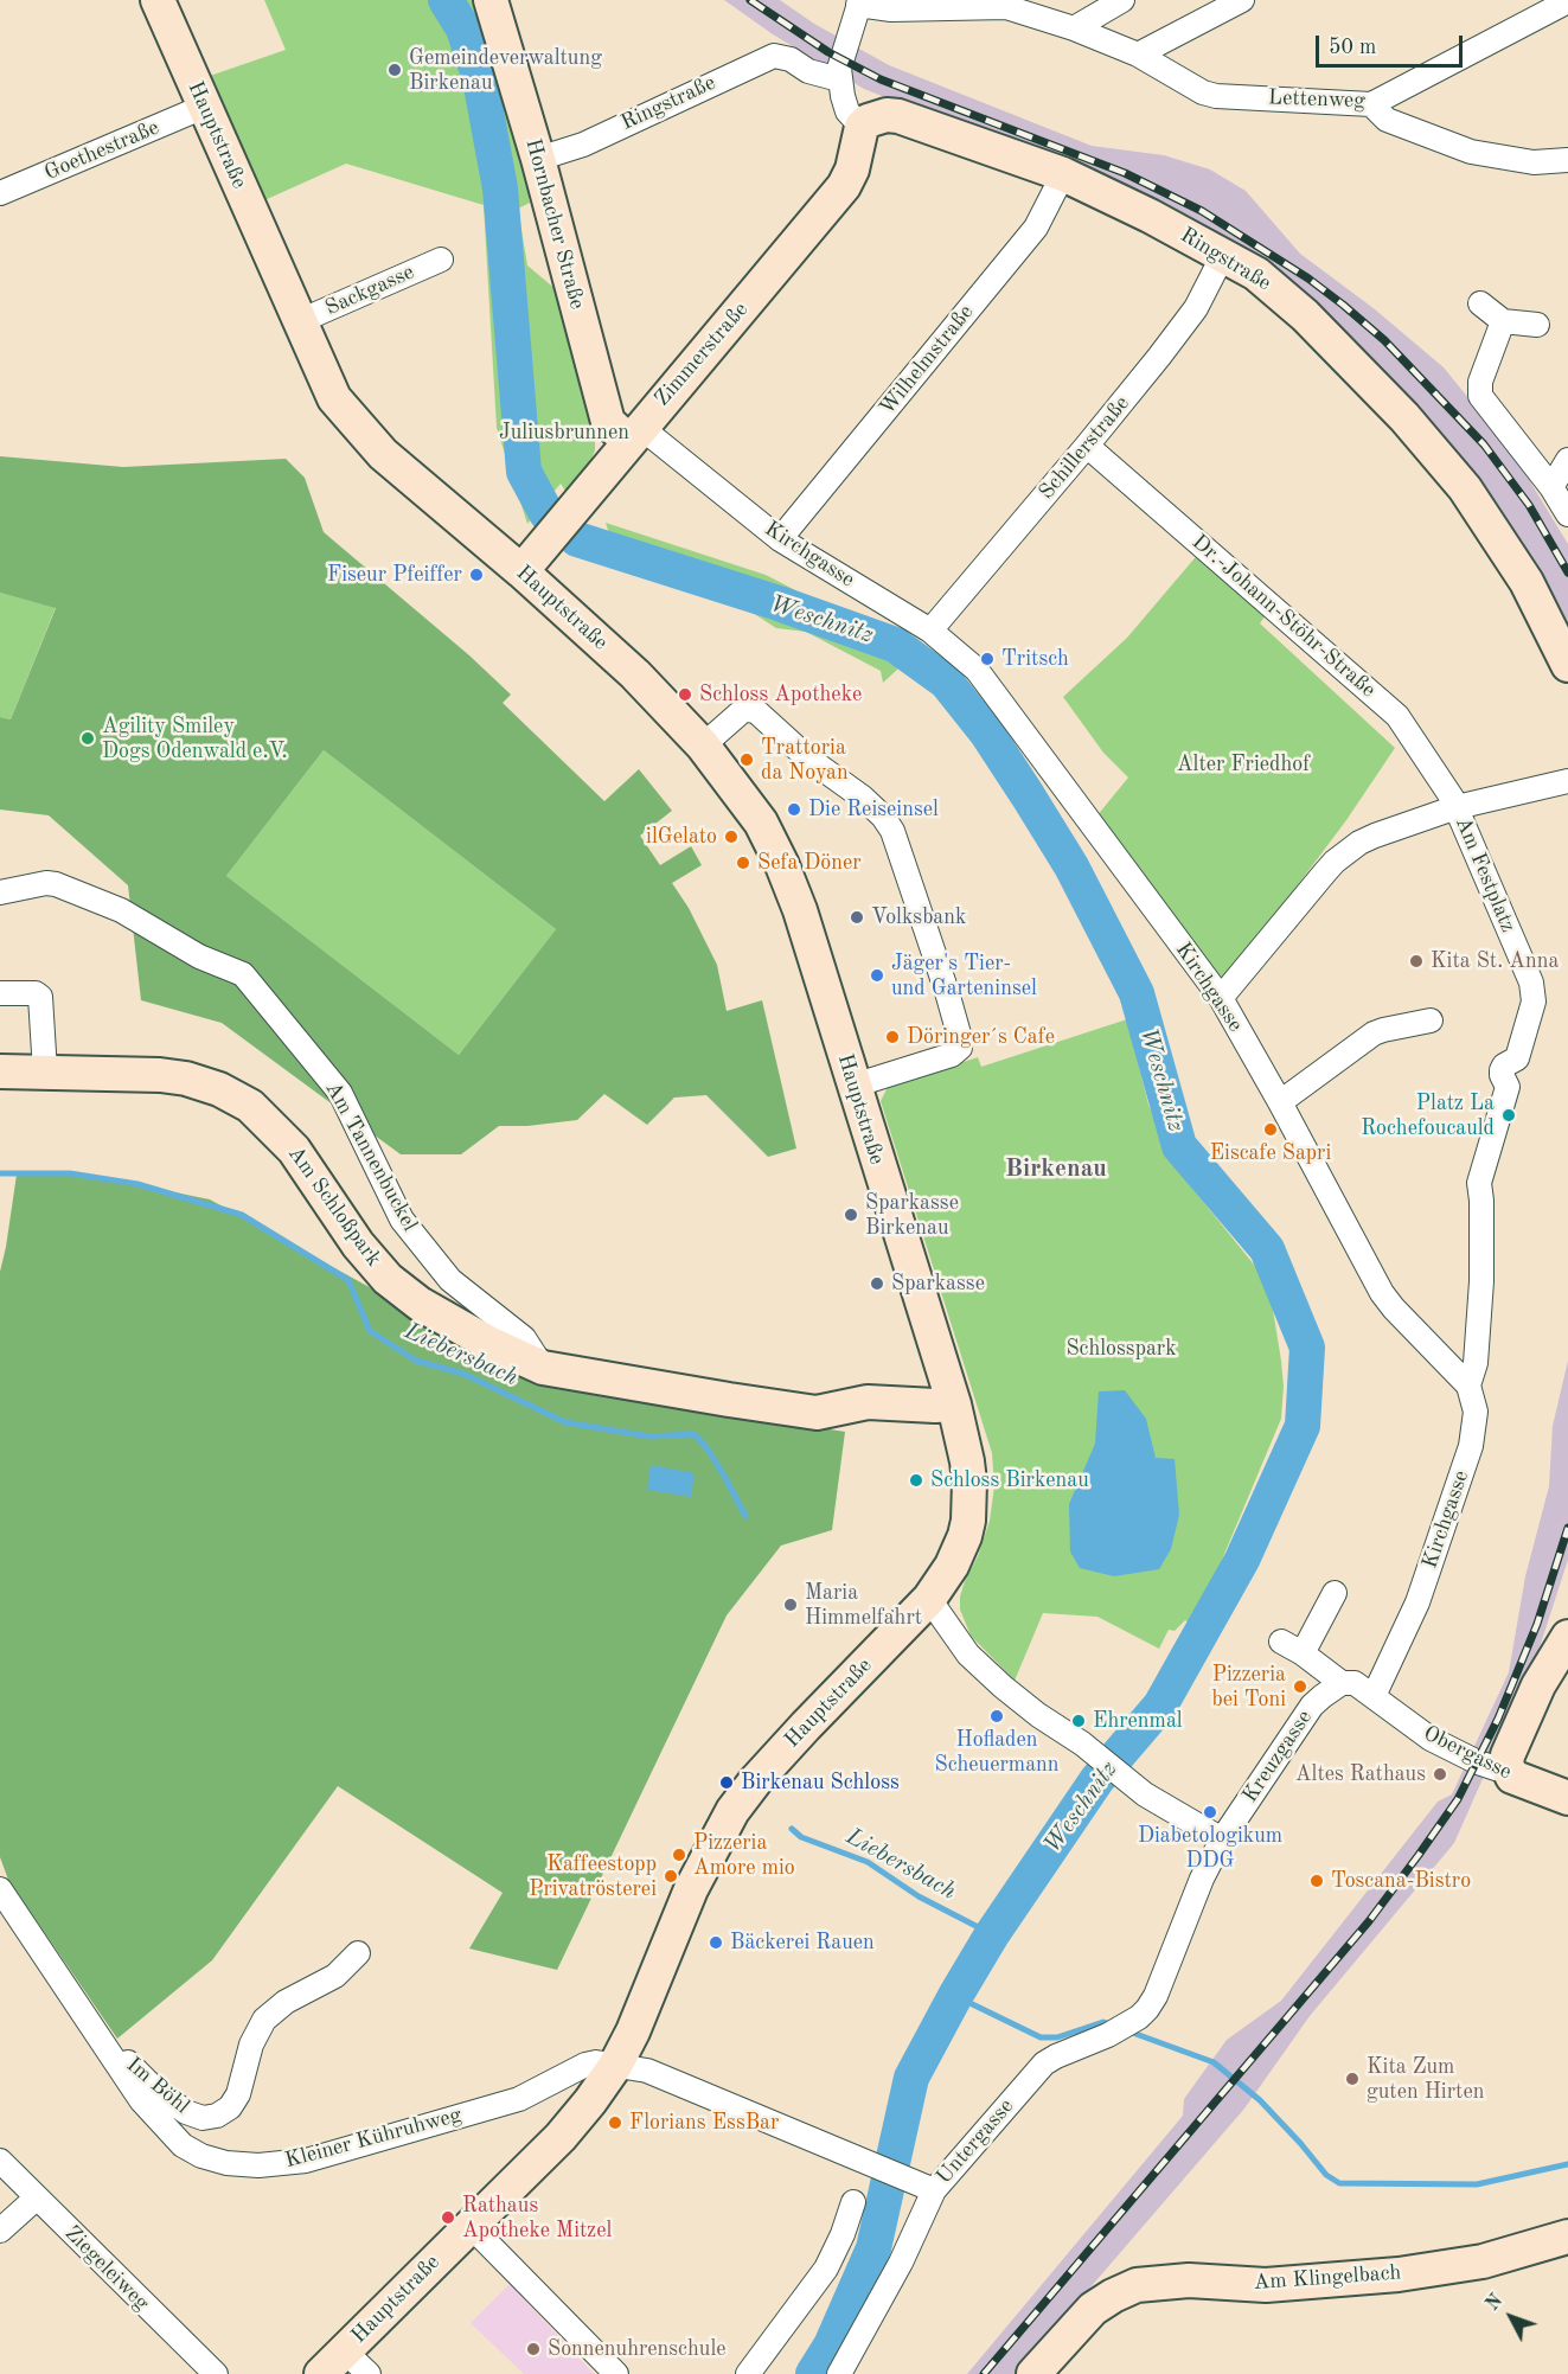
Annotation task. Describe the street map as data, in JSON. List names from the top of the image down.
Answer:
{
  "streets": {
    "main road": [
      "Ringstraße",
      "Hauptstraße",
      "Hornbacher Straße",
      "Zimmerstraße",
      "Am Schloßpark",
      "Obergasse",
      "Am Klingelbach"
    ],
    "street": [
      "Lettenweg",
      "Goethestraße",
      "Sackgasse",
      "Wilhelmstraße",
      "Schillerstraße",
      "Kirchgasse",
      "Dr.-Johann-Stöhr-Straße",
      "Am Festplatz",
      "Am Tannenbuckel",
      "Kreuzgasse",
      "Im Böhl",
      "Kleiner Kühruhweg",
      "Untergasse",
      "Ziegeleiweg"
    ]
  },
  "crossings": [
    ["Ringstraße", "Hornbacher Straße"],
    ["Ringstraße", "Zimmerstraße"],
    ["Ringstraße", "Wilhelmstraße"],
    ["Ringstraße", "Schillerstraße"],
    ["Hauptstraße", "Goethestraße"],
    ["Hauptstraße", "Sackgasse"],
    ["Hauptstraße", "Zimmerstraße"],
    ["Hauptstraße", "Am Schloßpark"],
    ["Hauptstraße", "Kleiner Kühruhweg"],
    ["Hauptstraße", "Untergasse"],
    ["Hornbacher Straße", "Zimmerstraße"],
    ["Hornbacher Straße", "Kirchgasse"],
    ["Zimmerstraße", "Kirchgasse"],
    ["Wilhelmstraße", "Kirchgasse"],
    ["Schillerstraße", "Kirchgasse"],
    ["Schillerstraße", "Dr.-Johann-Stöhr-Straße"],
    ["Kirchgasse", "Am Festplatz"],
    ["Kirchgasse", "Obergasse"],
    ["Dr.-Johann-Stöhr-Straße", "Am Festplatz"],
    ["Am Tannenbuckel", "Am Schloßpark"],
    ["Kreuzgasse", "Untergasse"],
    ["Im Böhl", "Kleiner Kühruhweg"],
    ["Kleiner Kühruhweg", "Untergasse"]
  ],
  "districts": ["Birkenau"],
  "water": ["Weschnitz", "Liebersbach"],
  "parks": ["Juliusbrunnen", "Alter Friedhof", "Schlosspark"],
  "places": [
    "Gemeindeverwaltung Birkenau",
    "Fiseur Pfeiffer",
    "Tritsch",
    "Schloss Apotheke",
    "Agility Smiley Dogs Odenwald e.V.",
    "Trattoria da Noyan",
    "Die Reiseinsel",
    "ilGelato",
    "Sefa Döner",
    "Volksbank",
    "Kita St. Anna",
    "Jäger's Tier- und Garteninsel",
    "Döringer´s Cafe",
    "Platz La Rochefoucauld",
    "Eiscafe Sapri",
    "Sparkasse Birkenau",
    "Sparkasse",
    "Schloss Birkenau",
    "Maria Himmelfahrt",
    "Pizzeria bei Toni",
    "Hofladen Scheuermann",
    "Ehrenmal",
    "Altes Rathaus",
    "Birkenau Schloss",
    "Diabetologikum DDG",
    "Pizzeria Amore mio",
    "Kaffeestopp Privatrösterei",
    "Toscana-Bistro",
    "Bäckerei Rauen",
    "Kita Zum guten Hirten",
    "Florians EssBar",
    "Rathaus Apotheke Mitzel",
    "Sonnenuhrenschule"
  ],
  "scale_bar": "50 m",
  "north": "top left"
}
